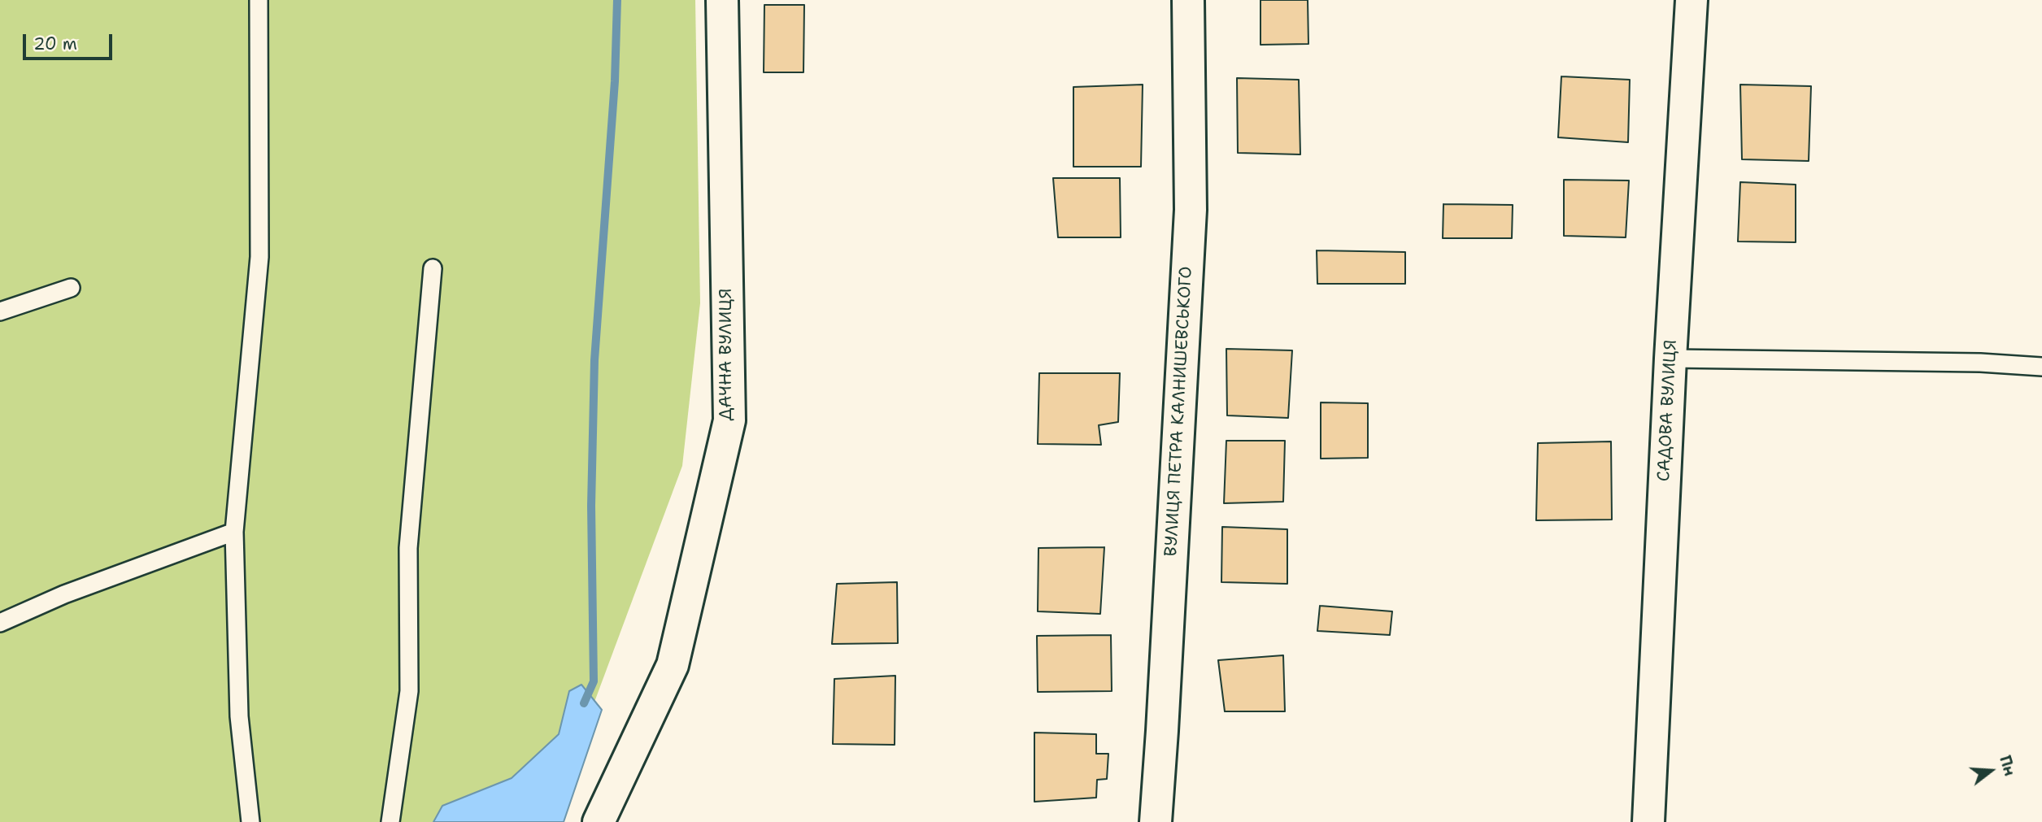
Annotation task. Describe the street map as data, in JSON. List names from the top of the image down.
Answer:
{
  "streets": {
    "street": ["ДАЧНА ВУЛИЦЯ", "САДОВА ВУЛИЦЯ", "ВУЛИЦЯ ПЕТРА КАЛНИШЕВСЬКОГО"]
  },
  "scale_bar": "20 m",
  "north": "right"
}
